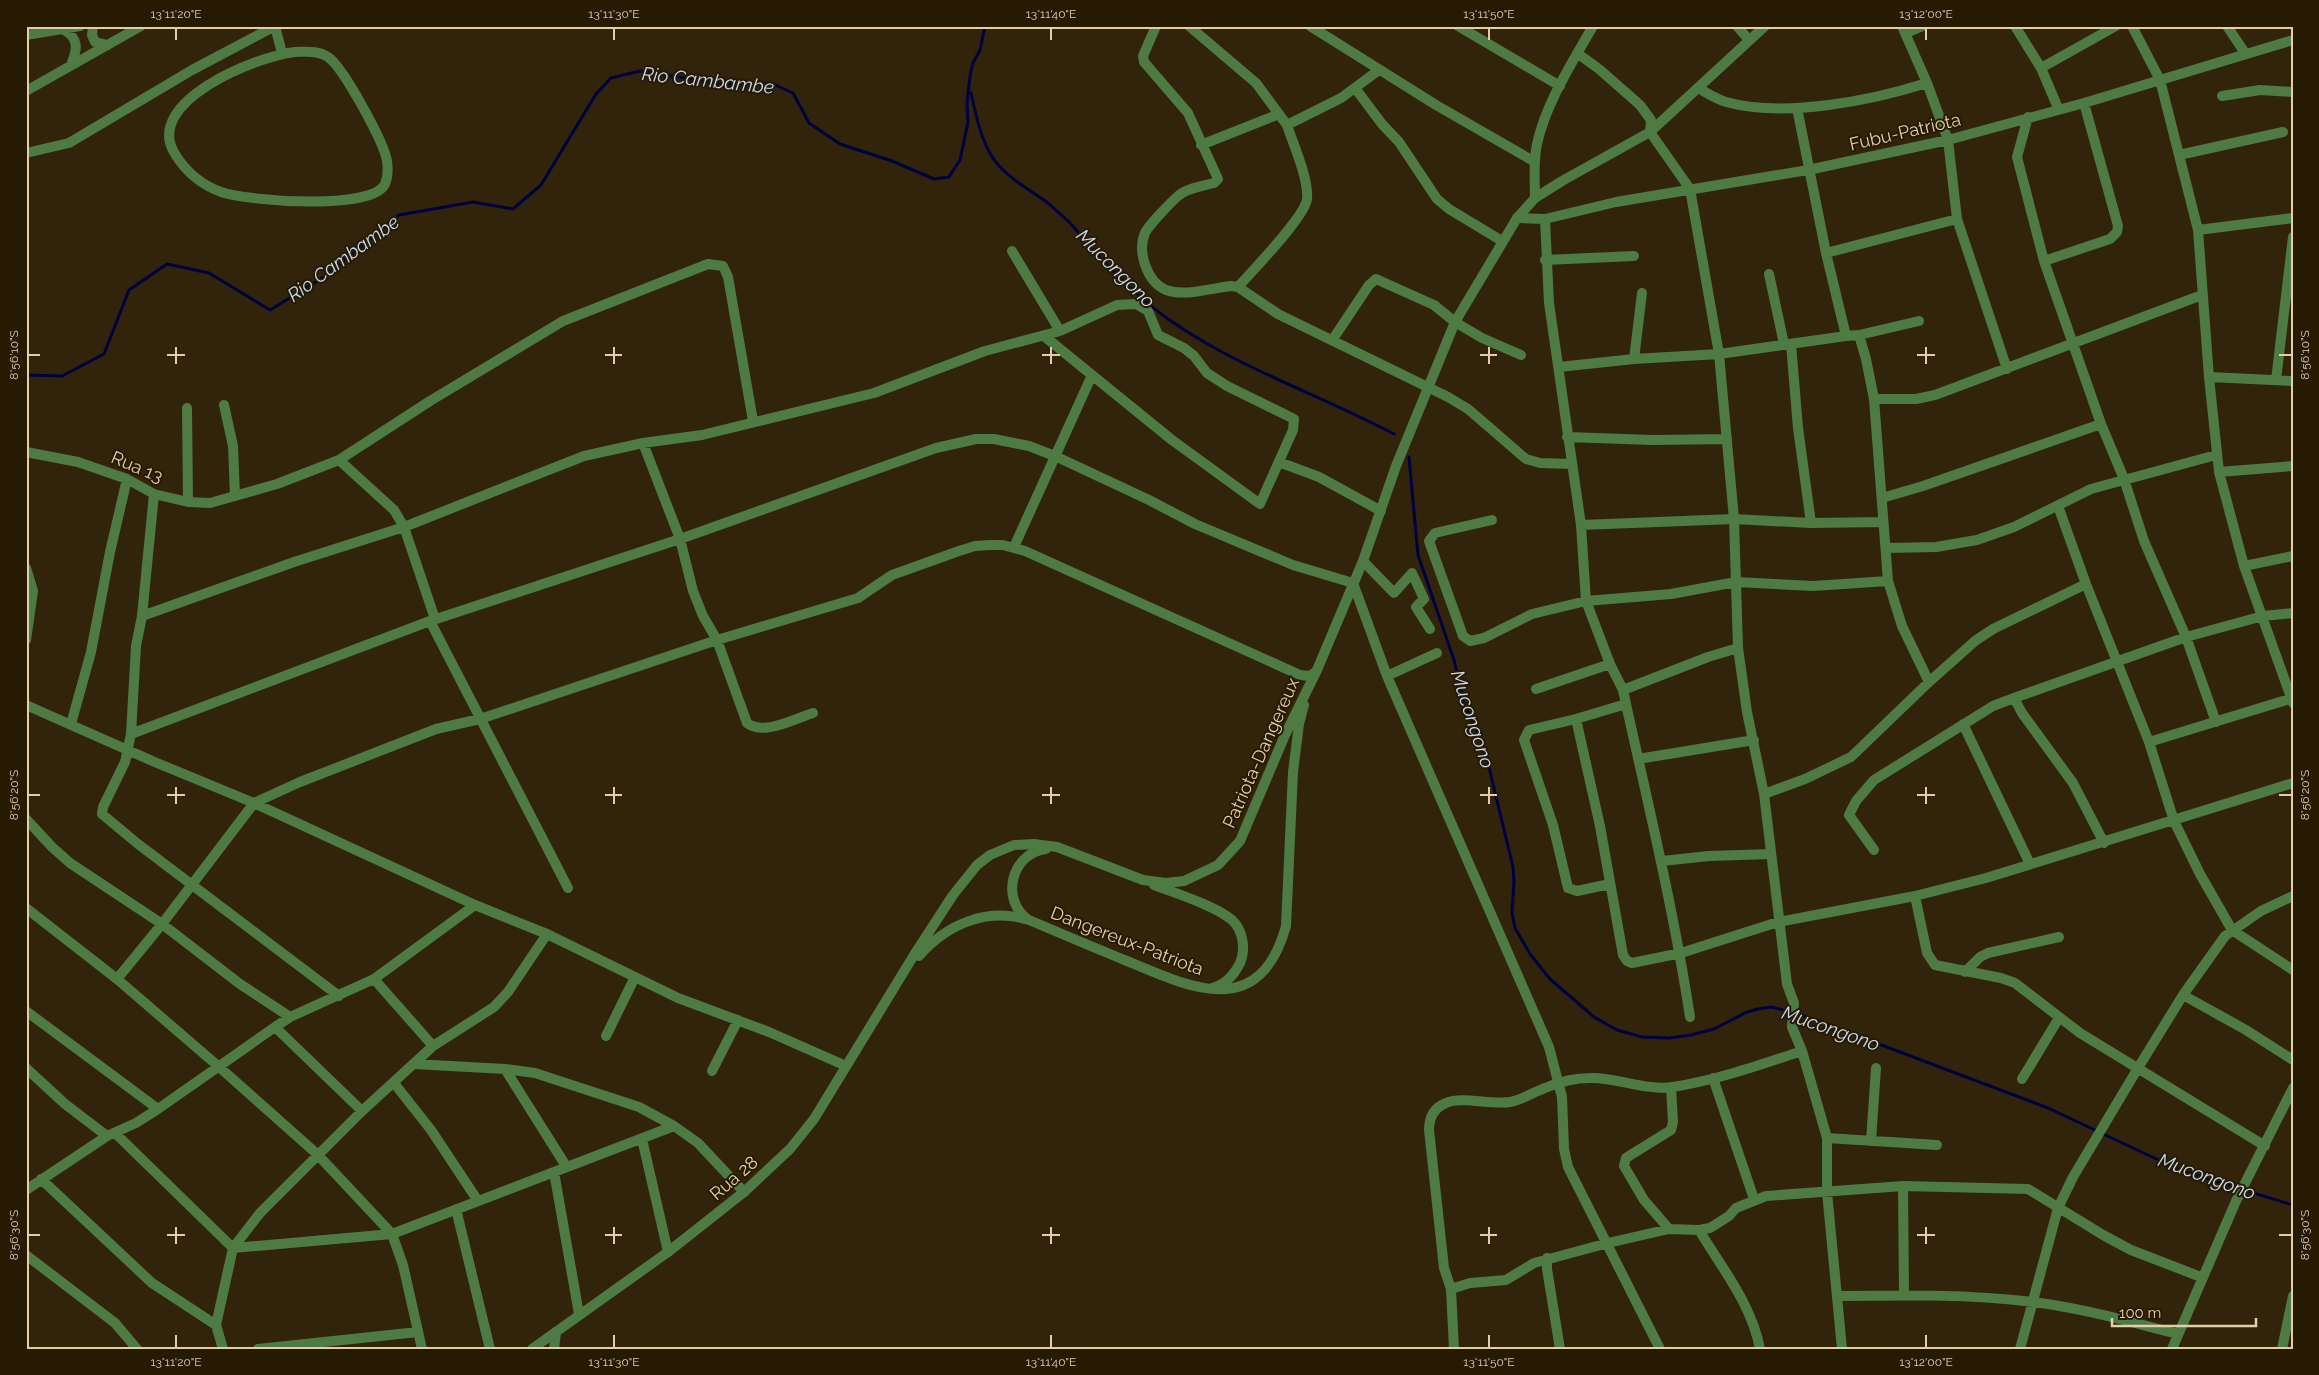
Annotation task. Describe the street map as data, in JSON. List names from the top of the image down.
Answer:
{
  "streets": {
    "street": [
      "Fubu-Patriota",
      "Rua 13",
      "Patriota-Dangereux",
      "Dangereux-Patriota",
      "Rua 28"
    ]
  },
  "crossings": [
    ["Patriota-Dangereux", "Dangereux-Patriota"],
    ["Patriota-Dangereux", "Rua 28"],
    ["Dangereux-Patriota", "Rua 28"]
  ],
  "water": ["Rio Cambambe", "Mucongono"],
  "scale_bar": "100 m",
  "coordinates": [
    "13°11'20\"E",
    "13°11'30\"E",
    "13°11'40\"E",
    "13°11'50\"E",
    "13°12'00\"E",
    "8°56'10\"S",
    "8°56'20\"S",
    "8°56'30\"S"
  ]
}
